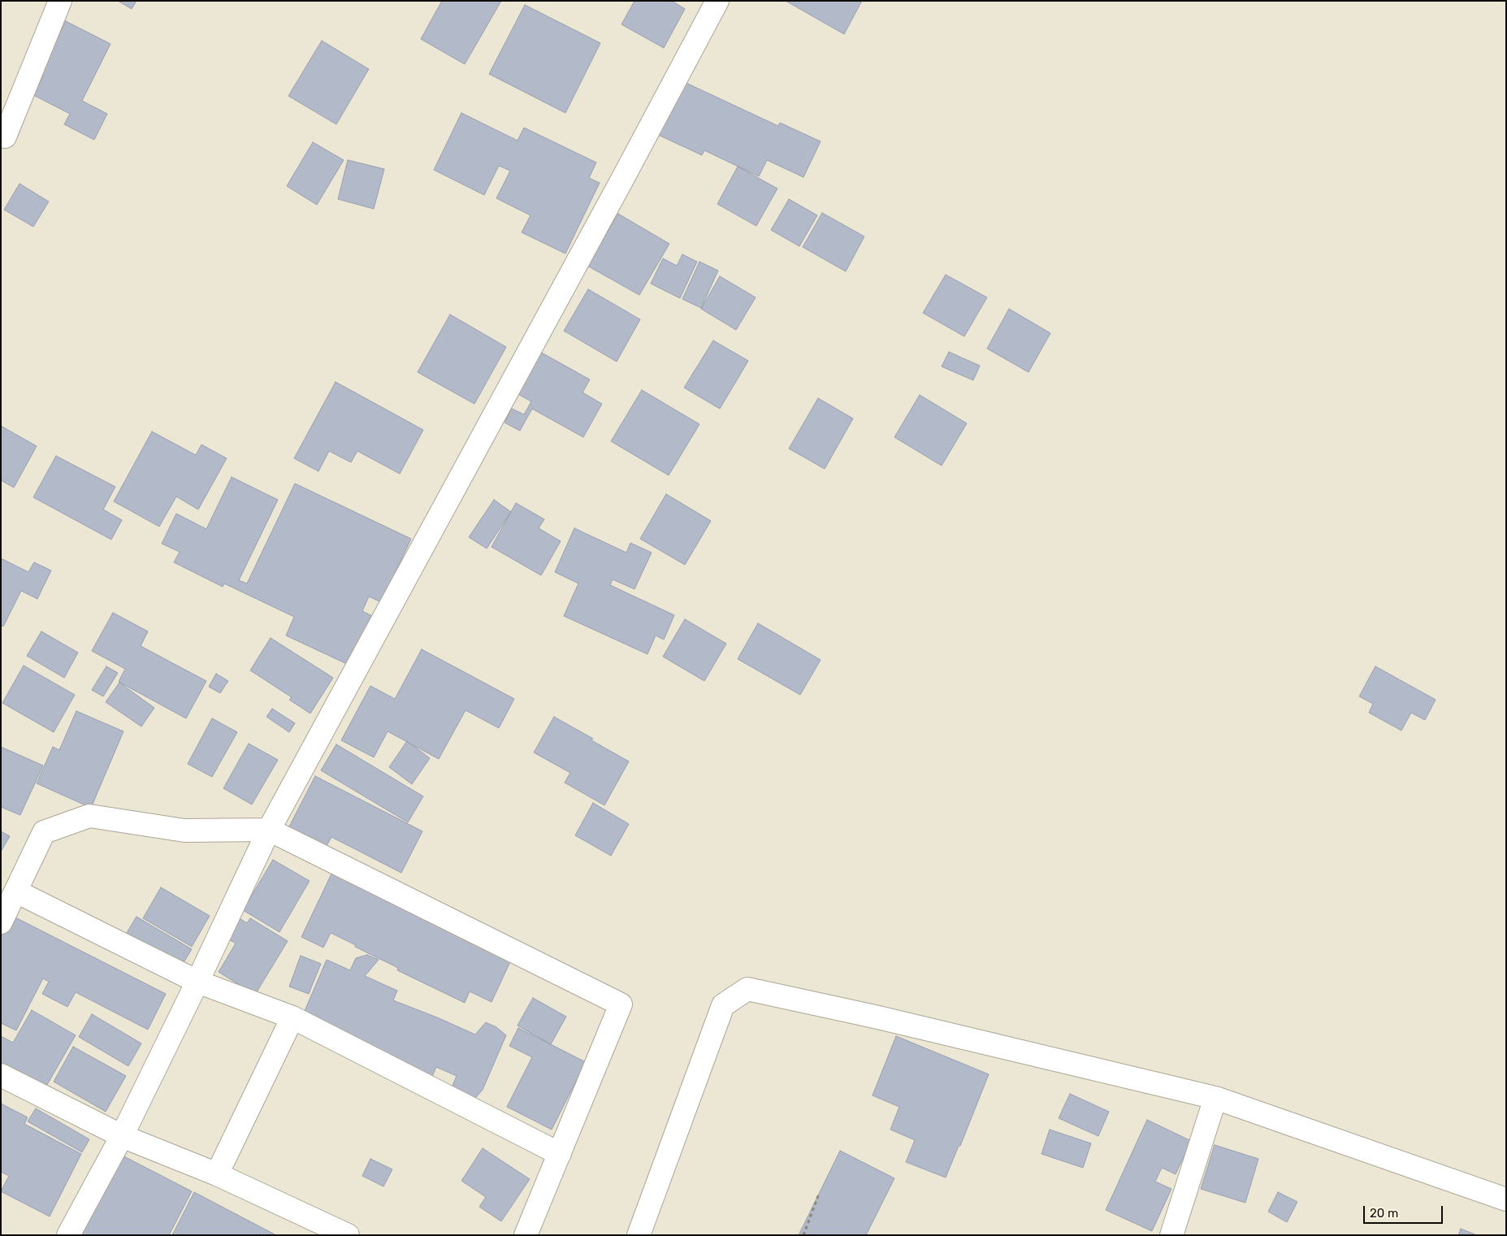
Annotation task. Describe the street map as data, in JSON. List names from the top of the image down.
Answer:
{
  "scale_bar": "20 m"
}
